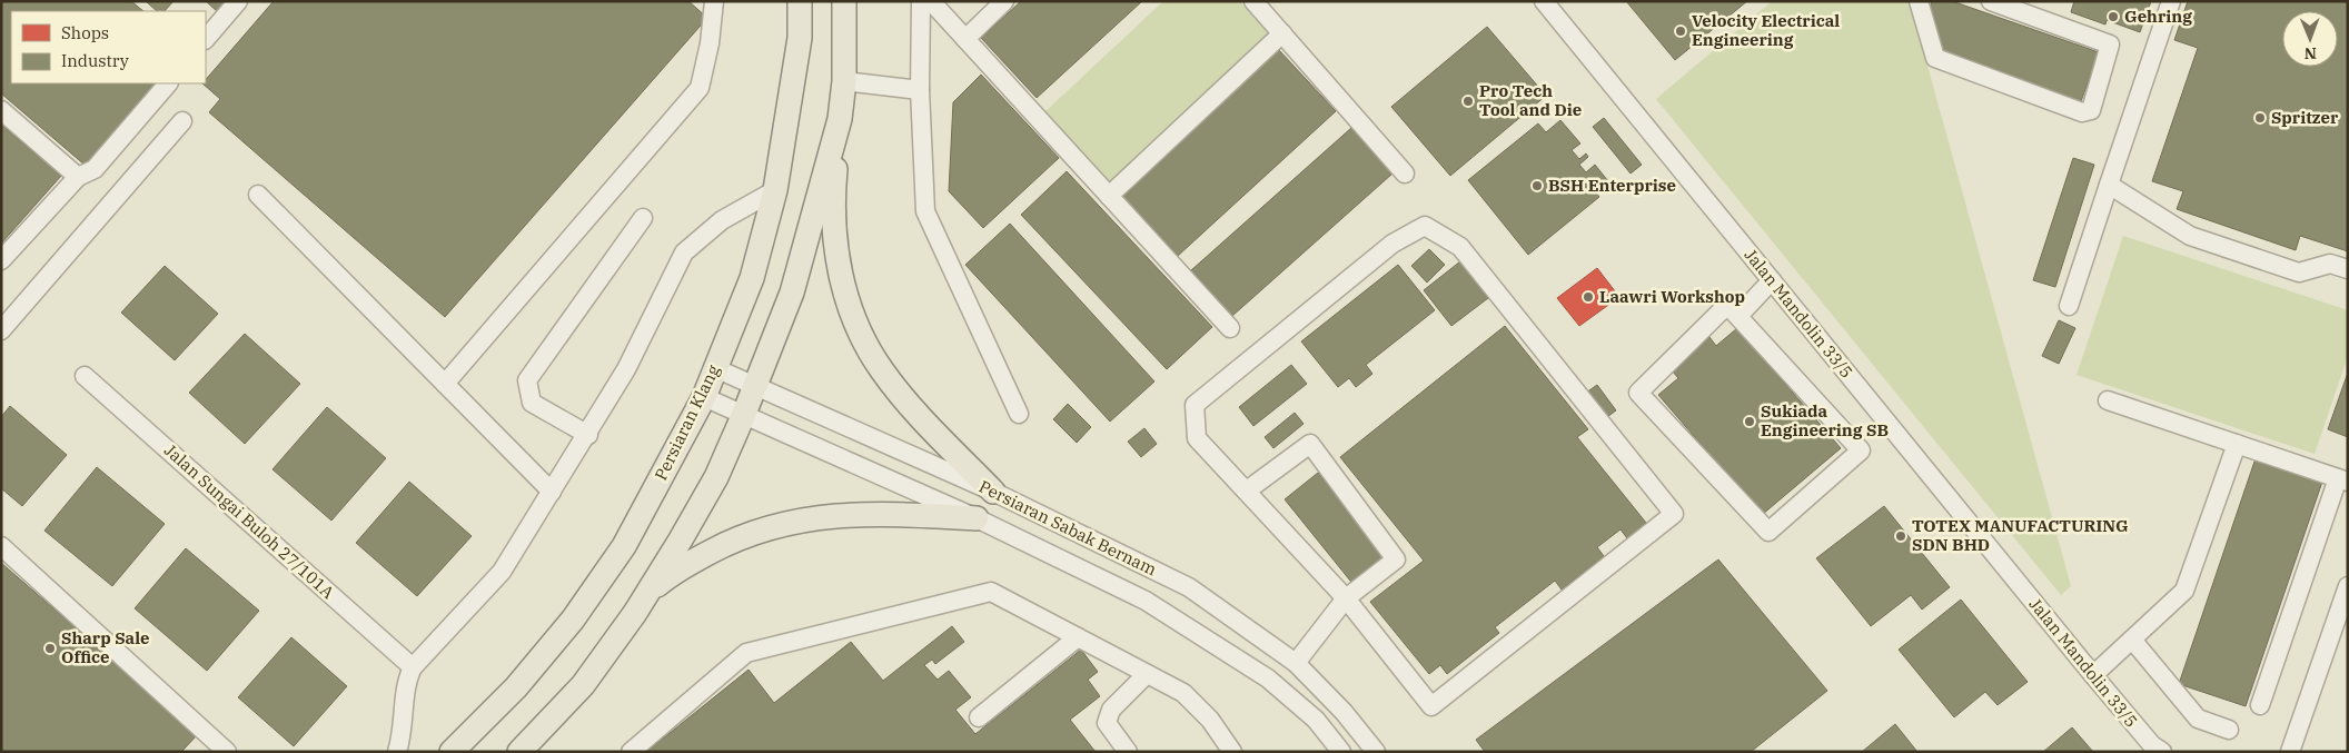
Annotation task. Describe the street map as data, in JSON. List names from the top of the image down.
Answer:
{
  "streets": {
    "main road": ["Persiaran Klang"],
    "street": ["Jalan Mandolin 33/5", "Jalan Sungai Buloh 27/101A", "Persiaran Sabak Bernam"]
  },
  "crossings": [
    ["Persiaran Klang", "Persiaran Sabak Bernam"]
  ],
  "places": [
    "Gehring",
    "Velocity Electrical Engineering",
    "Pro Tech Tool and Die",
    "Spritzer",
    "BSH Enterprise",
    "Laawri Workshop",
    "Sukiada Engineering SB",
    "TOTEX MANUFACTURING SDN BHD",
    "Sharp Sale Office"
  ],
  "legend": ["Shops", "Industry"],
  "north": "bottom"
}
